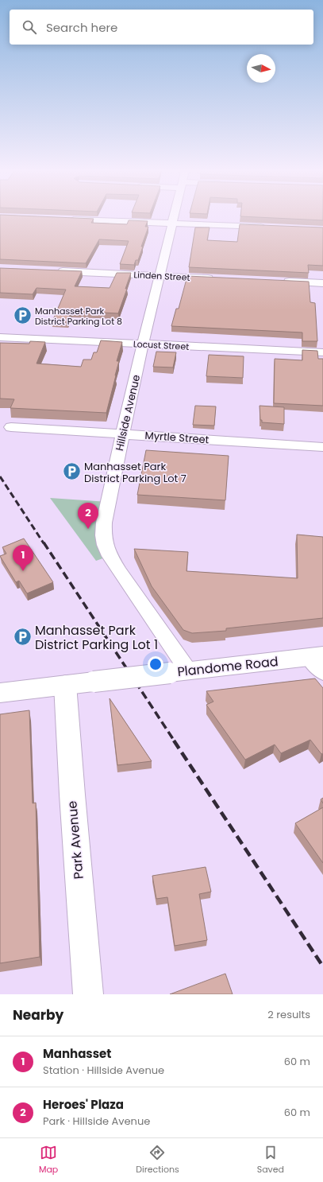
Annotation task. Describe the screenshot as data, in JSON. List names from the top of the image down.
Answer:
{
  "streets": {
    "main road": ["Plandome Road", "Park Avenue"],
    "street": [
      "Linden Street",
      "Locust Street",
      "Hillside Avenue",
      "Myrtle Street"
    ]
  },
  "crossings": [
    ["Linden Street", "Hillside Avenue"],
    ["Locust Street", "Hillside Avenue"],
    ["Hillside Avenue", "Myrtle Street"],
    ["Hillside Avenue", "Plandome Road"],
    ["Plandome Road", "Park Avenue"]
  ],
  "places": {
    "parking": ["Manhasset Park District Parking Lot 8", "Manhasset Park District Parking Lot 7", "Manhasset Park District Parking Lot 1"]
  },
  "north": "right",
  "page": {
    "search": "Search here",
    "pins": ["2", "1"],
    "heading": ["Nearby", "2 results"],
    "list": [
      {
        "mark": "1",
        "name": "Manhasset",
        "note": "Station · Hillside Avenue",
        "value": "60 m"
      },
      {
        "mark": "2",
        "name": "Heroes' Plaza",
        "note": "Park · Hillside Avenue",
        "value": "60 m"
      }
    ],
    "nav": ["Map", "Directions", "Saved"]
  }
}
